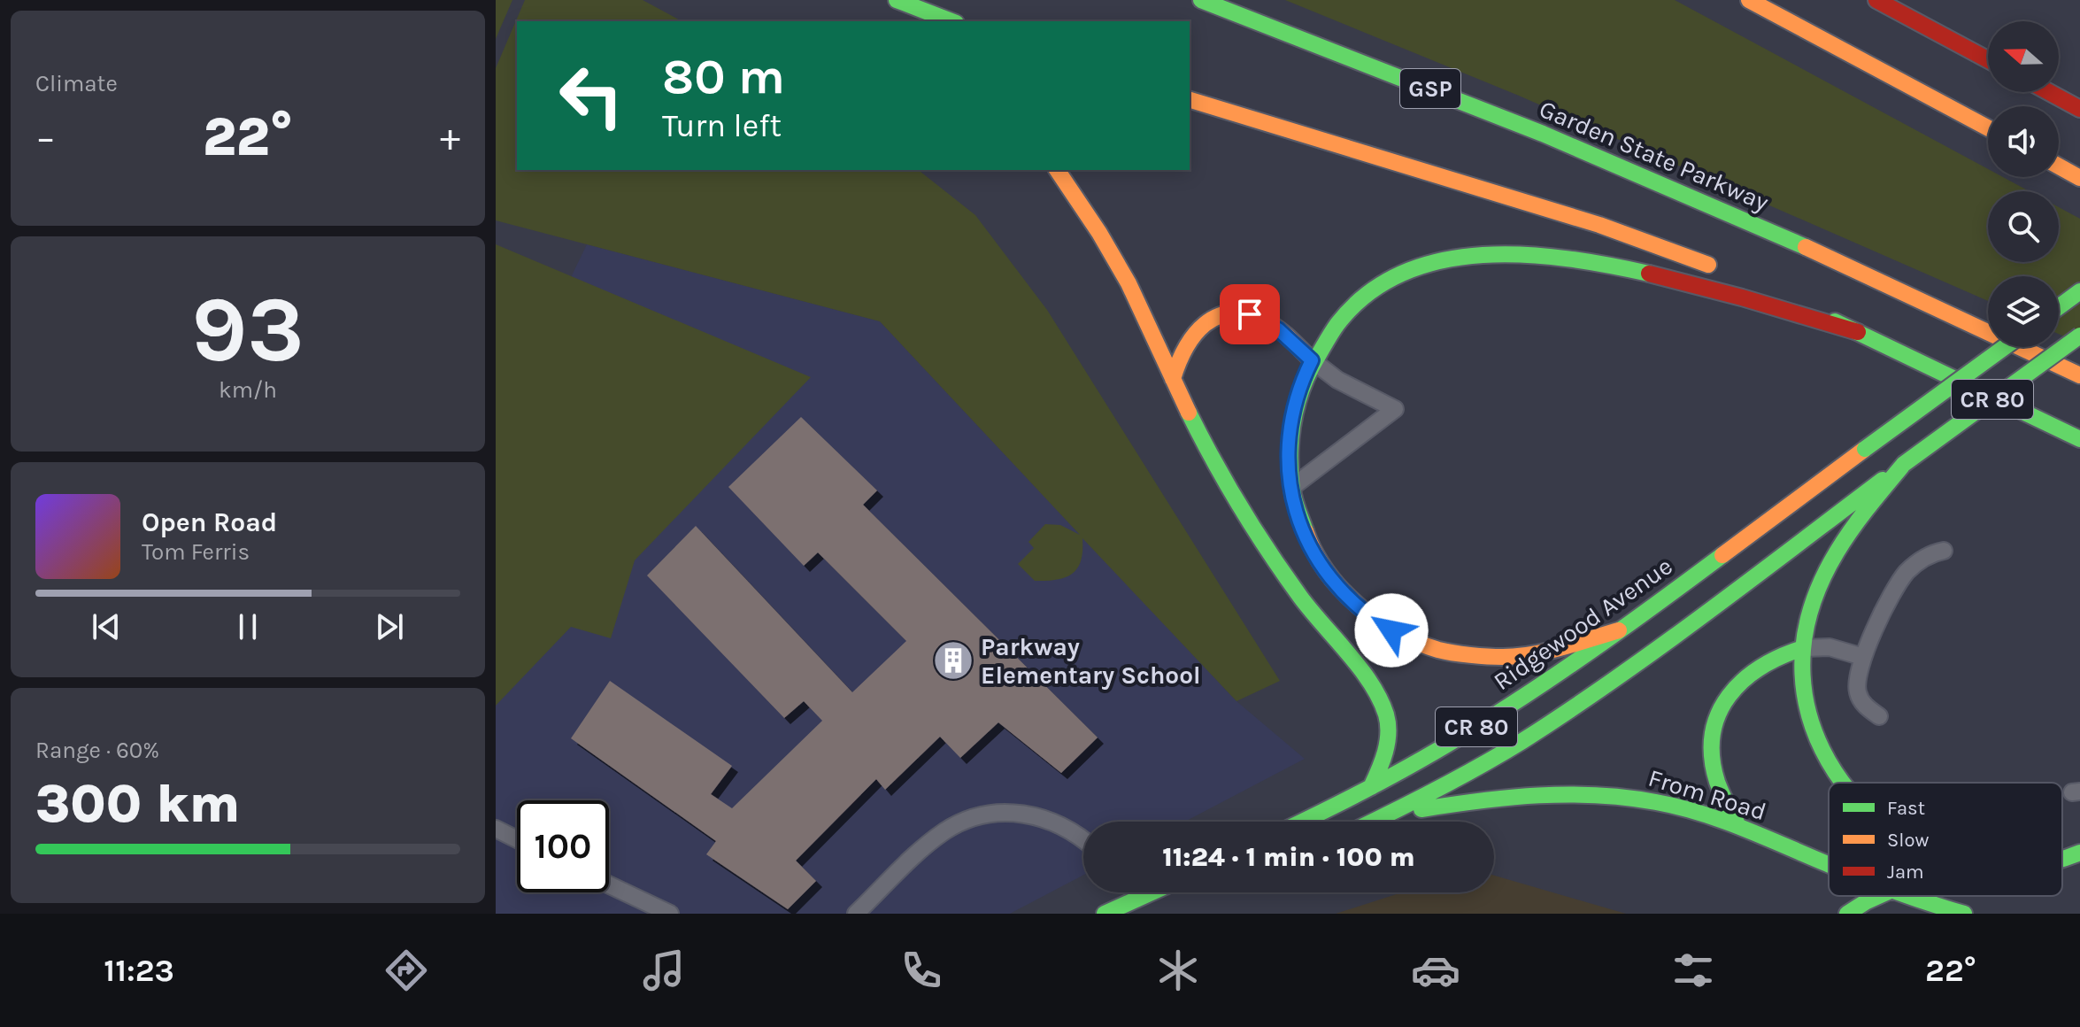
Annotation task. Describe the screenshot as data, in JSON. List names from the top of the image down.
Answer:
{
  "streets": {
    "main road": [
      "GSP",
      "Garden State Parkway",
      "CR 80",
      "Ridgewood Avenue",
      "From Road"
    ]
  },
  "crossings": [
    ["CR 80", "From Road"]
  ],
  "places": {
    "building": ["Parkway Elementary School"]
  },
  "legend": ["Fast", "Slow", "Jam"],
  "north": "left",
  "page": {
    "tile": [
      "Climate",
      ["93", "km/h"],
      ["Range · 60%", "300 km"]
    ],
    "turn": ["80 m", "Turn left"],
    "heat": ["−", "22°", "+"],
    "song": ["Open Road", "Tom Ferris"],
    "limit": "100",
    "trip": "11:24 · 1 min · 100 m",
    "tabs": ["11:23", "22°"]
  }
}
